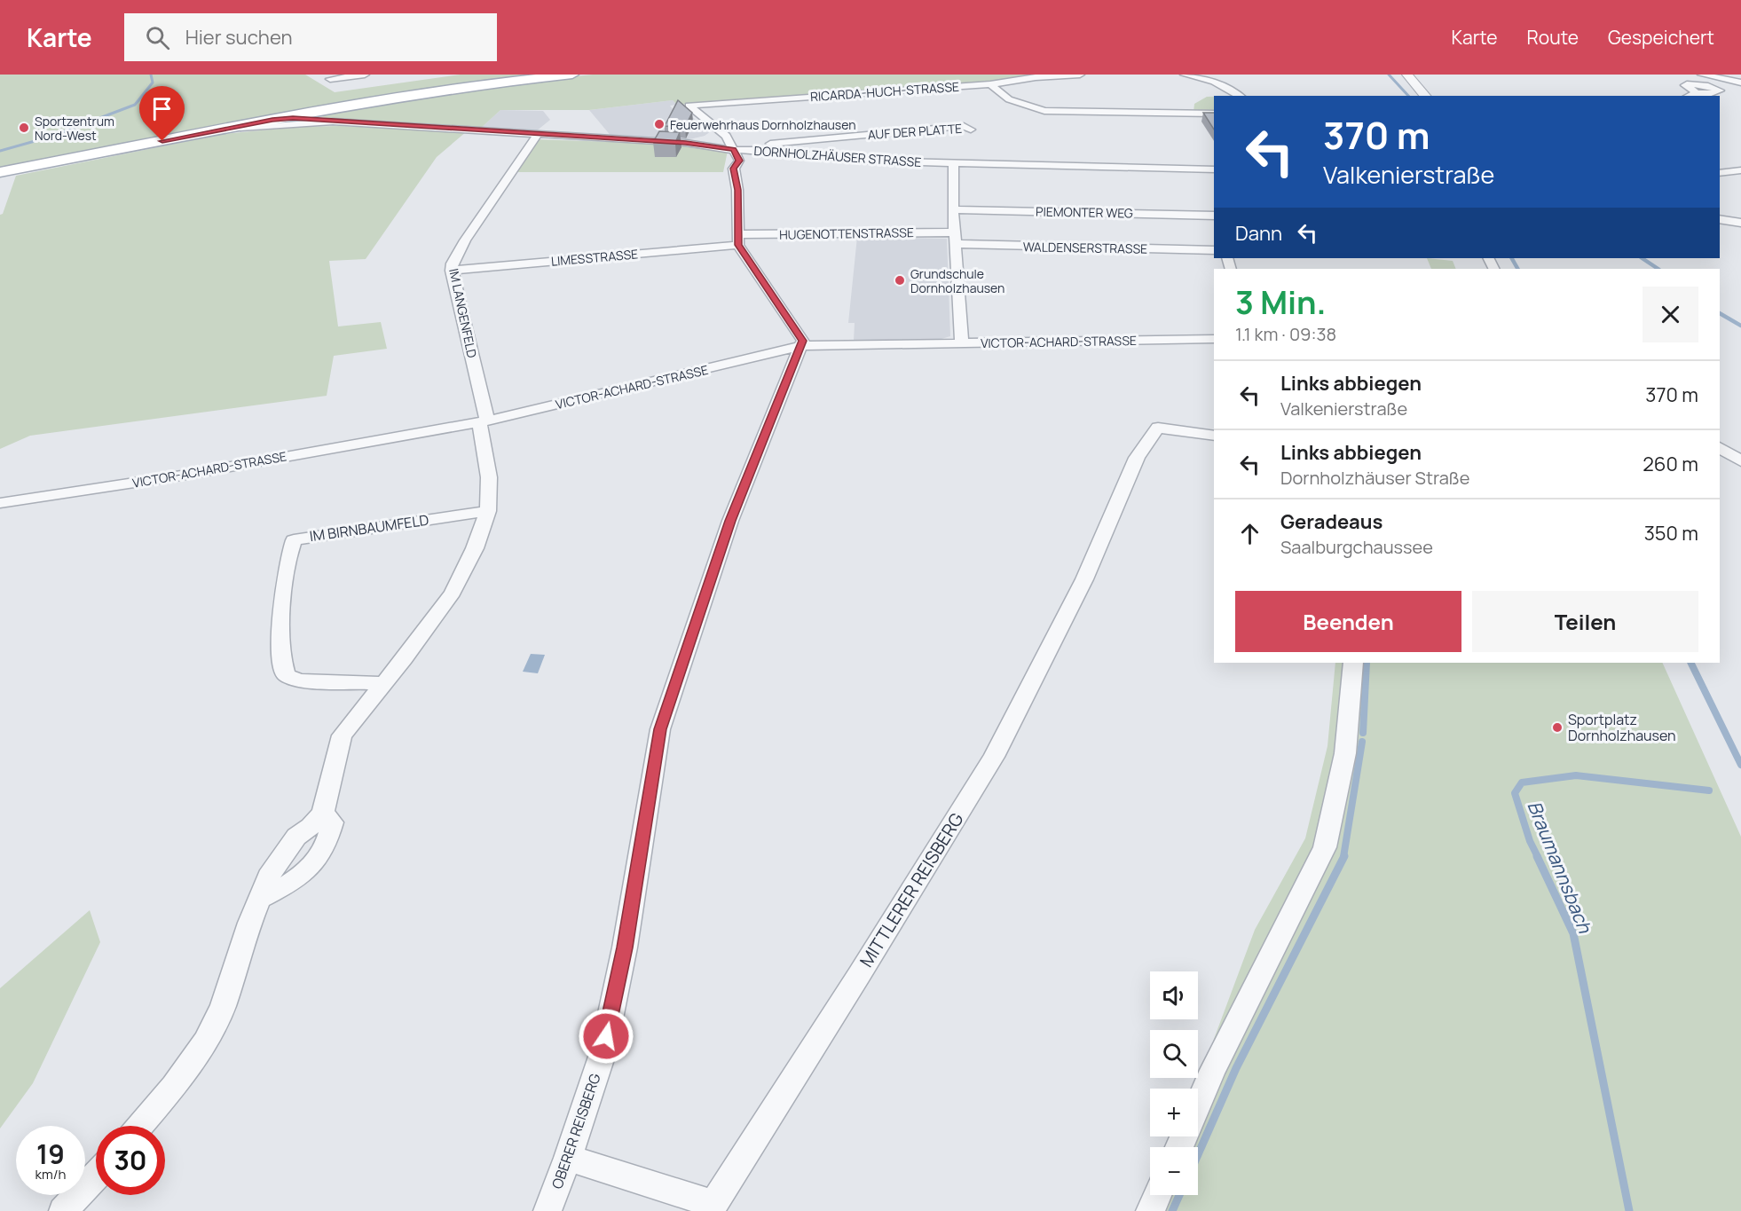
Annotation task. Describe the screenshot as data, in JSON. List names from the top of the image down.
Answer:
{
  "streets": {
    "street": [
      "RICARDA-HUCH-STRASSE",
      "AUF DER PLATTE",
      "DORNHOLZHÄUSER STRASSE",
      "PIEMONTER WEG",
      "HUGENOTTENSTRASSE",
      "WALDENSERSTRASSE",
      "LIMESSTRASSE",
      "IM LANGENFELD",
      "VICTOR-ACHARD-STRASSE",
      "IM BIRNBAUMFELD",
      "MITTLERER REISBERG",
      "OBERER REISBERG"
    ]
  },
  "crossings": [
    ["AUF DER PLATTE", "DORNHOLZHÄUSER STRASSE"],
    ["DORNHOLZHÄUSER STRASSE", "IM LANGENFELD"],
    ["HUGENOTTENSTRASSE", "WALDENSERSTRASSE"],
    ["HUGENOTTENSTRASSE", "LIMESSTRASSE"],
    ["LIMESSTRASSE", "IM LANGENFELD"],
    ["IM LANGENFELD", "VICTOR-ACHARD-STRASSE"],
    ["VICTOR-ACHARD-STRASSE", "OBERER REISBERG"],
    ["MITTLERER REISBERG", "OBERER REISBERG"]
  ],
  "water": ["Braumannsbach"],
  "places": [
    "Feuerwehrhaus Dornholzhausen",
    "Sportzentrum Nord-West",
    "Grundschule Dornholzhausen",
    "Sportplatz Dornholzhausen"
  ],
  "page": {
    "header": "Karte",
    "search": "Hier suchen",
    "nav": ["Karte", "Route", "Gespeichert"],
    "turn": ["370 m", "Valkenierstraße"],
    "then": "Dann",
    "heading": ["3 Min.", "1.1 km · 09:38"],
    "list": [
      {
        "name": "Links abbiegen",
        "note": "Valkenierstraße",
        "value": "370 m"
      },
      {
        "name": "Links abbiegen",
        "note": "Dornholzhäuser Straße",
        "value": "260 m"
      },
      {
        "name": "Geradeaus",
        "note": "Saalburgchaussee",
        "value": "350 m"
      }
    ],
    "buttons": ["Beenden", "Teilen"],
    "map_buttons": ["+", "−"],
    "speed": "19 km/h",
    "limit": "30"
  }
}
